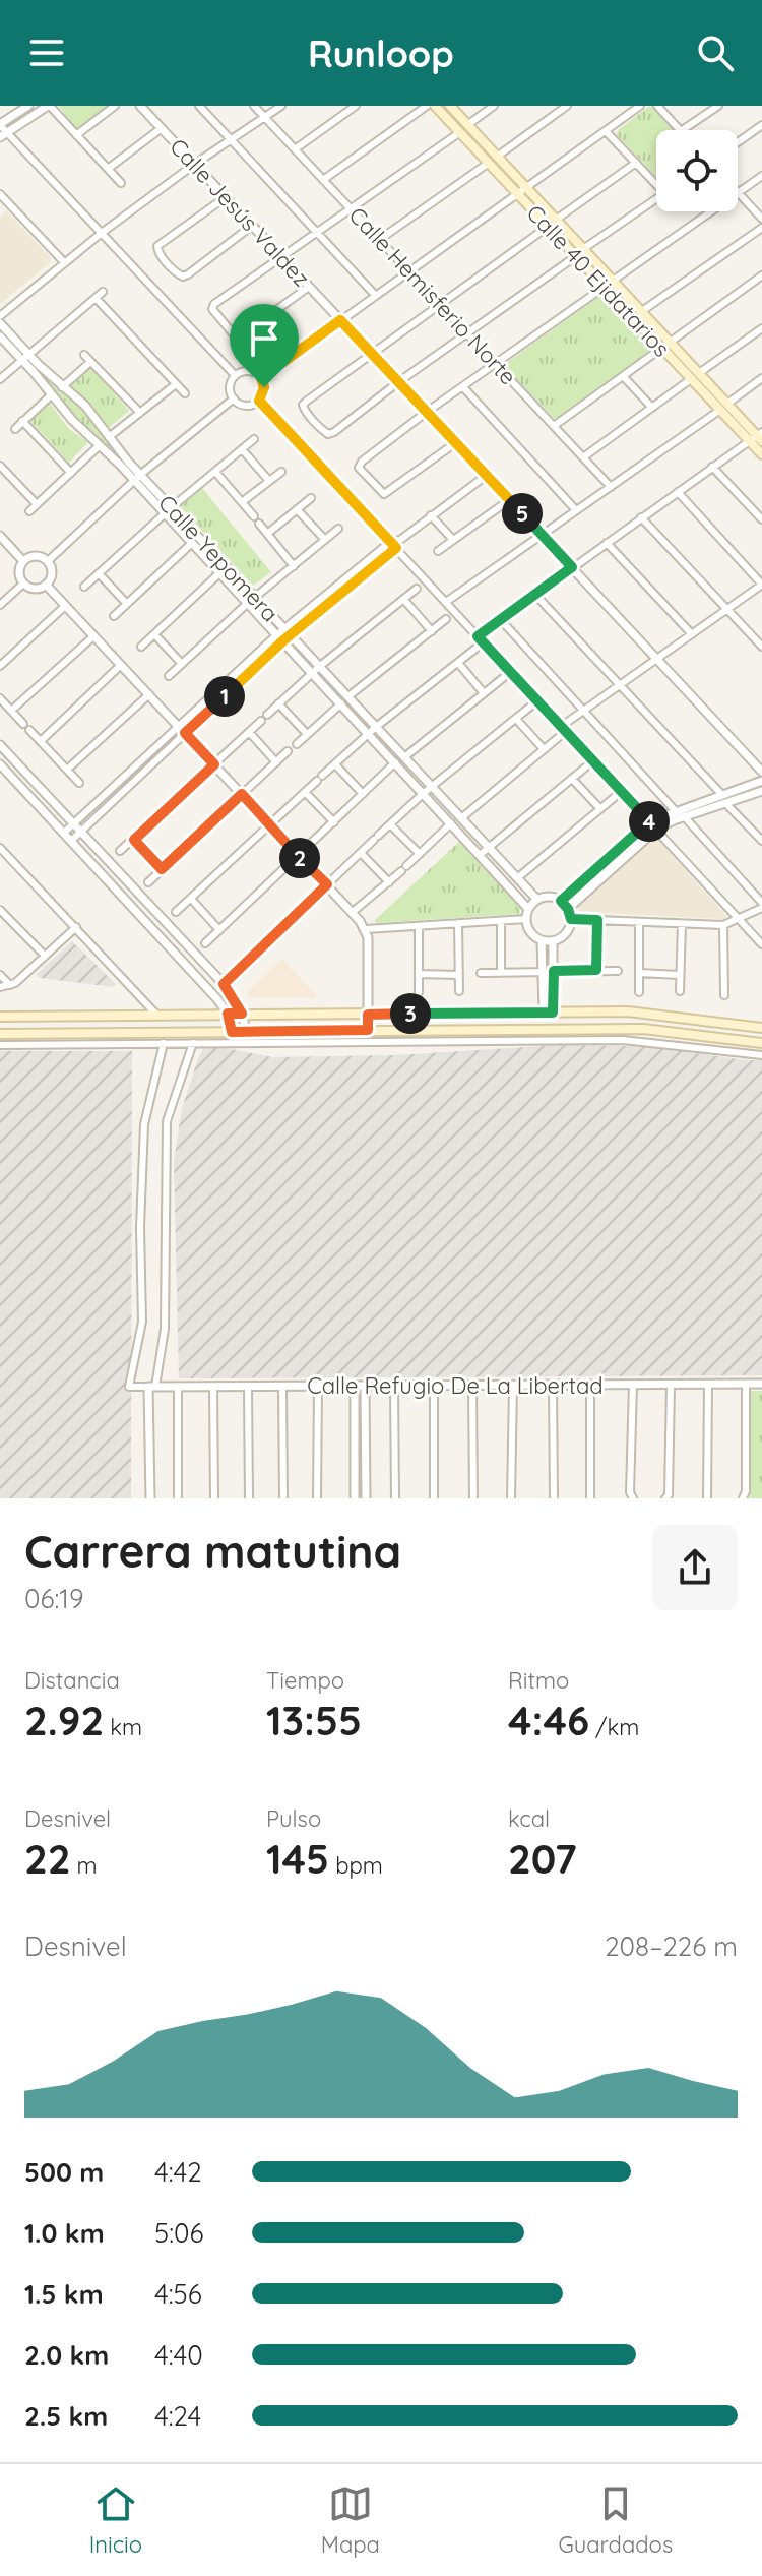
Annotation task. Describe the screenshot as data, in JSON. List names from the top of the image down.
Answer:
{
  "streets": {
    "main road": ["Calle 40 Ejidatarios"],
    "street": [
      "Calle Jesús Valdez",
      "Calle Hemisferio Norte",
      "Calle Yepomera",
      "Calle Refugio De La Libertad"
    ]
  },
  "page": {
    "header": "Runloop",
    "pins": [
      "5",
      "1",
      "4",
      "2",
      "3"
    ],
    "heading": ["Carrera matutina", "06:19"],
    "stats": [
      ["Distancia", "2.92 km"],
      ["Tiempo", "13:55"],
      ["Ritmo", "4:46 /km"],
      ["Desnivel", "22 m"],
      ["Pulso", "145 bpm"],
      ["kcal", "207"]
    ],
    "chart": ["Desnivel", "208–226 m"],
    "list": [
      {
        "name": "500 m",
        "note": "4:42"
      },
      {
        "name": "1.0 km",
        "note": "5:06"
      },
      {
        "name": "1.5 km",
        "note": "4:56"
      },
      {
        "name": "2.0 km",
        "note": "4:40"
      },
      {
        "name": "2.5 km",
        "note": "4:24"
      }
    ],
    "tabs": ["Inicio", "Mapa", "Guardados"]
  }
}
